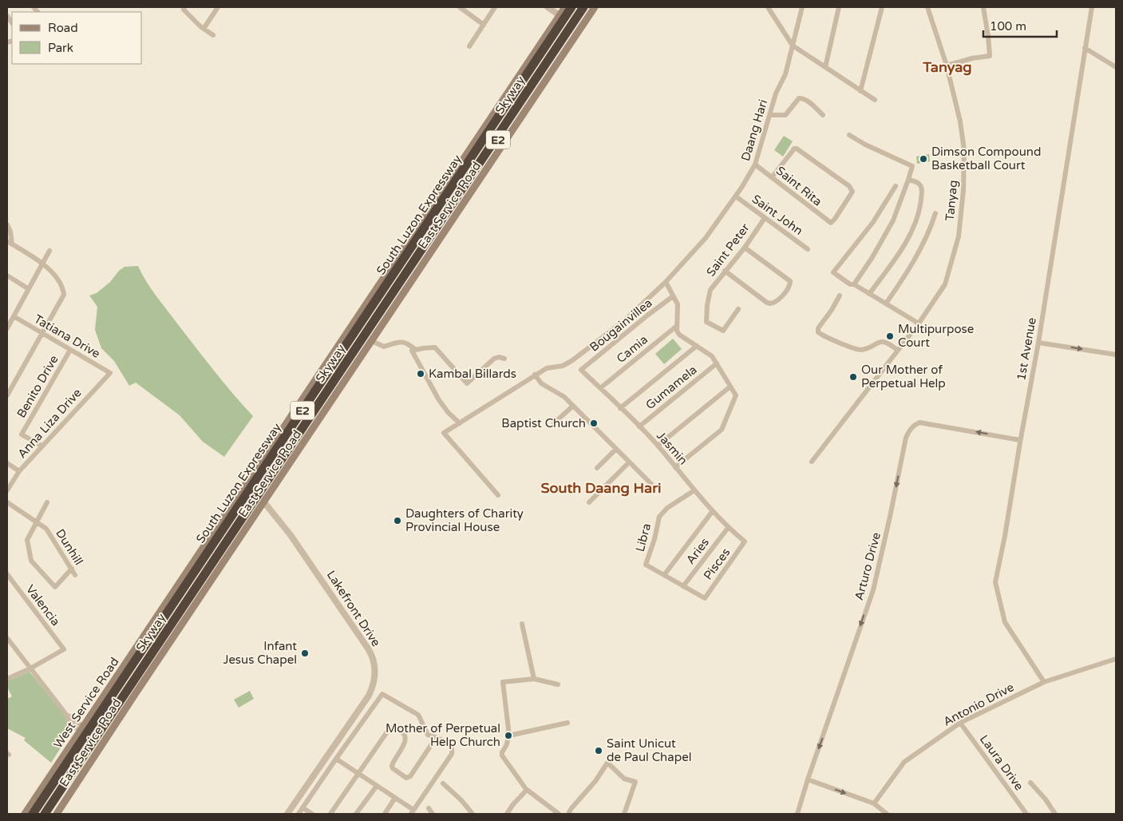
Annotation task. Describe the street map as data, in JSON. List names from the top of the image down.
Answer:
{
  "streets": {
    "highway": ["Skyway", "E2", "South Luzon Expressway"],
    "main road": ["East Service Road", "West Service Road"],
    "street": [
      "Daang Hari",
      "Saint Rita",
      "Tanyag",
      "Saint John",
      "Saint Peter",
      "Bougainvillea",
      "Tatiana Drive",
      "Camia",
      "1st Avenue",
      "Benito Drive",
      "Gumamela",
      "Anna Liza Drive",
      "Jasmin",
      "Libra",
      "Dunhill",
      "Aries",
      "Pisces",
      "Arturo Drive",
      "Valencia",
      "Lakefront Drive",
      "Antonio Drive",
      "Laura Drive"
    ]
  },
  "crossings": [
    ["Daang Hari", "Saint Rita"],
    ["Daang Hari", "Saint John"],
    ["East Service Road", "Lakefront Drive"],
    ["Saint John", "Saint Peter"],
    ["Bougainvillea", "Jasmin"],
    ["Tatiana Drive", "Benito Drive"],
    ["Tatiana Drive", "Anna Liza Drive"],
    ["Camia", "Jasmin"],
    ["1st Avenue", "Arturo Drive"],
    ["1st Avenue", "Antonio Drive"],
    ["Benito Drive", "Anna Liza Drive"],
    ["Gumamela", "Jasmin"],
    ["Jasmin", "Libra"],
    ["Jasmin", "Aries"],
    ["Jasmin", "Pisces"],
    ["Libra", "Aries"],
    ["Libra", "Pisces"],
    ["Antonio Drive", "Laura Drive"]
  ],
  "one_way": ["Arturo Drive"],
  "districts": ["Tanyag", "South Daang Hari"],
  "places": [
    "Dimson Compound Basketball Court",
    "Multipurpose Court",
    "Kambal Billards",
    "Our Mother of Perpetual Help",
    "Baptist Church",
    "Daughters of Charity Provincial House",
    "Infant Jesus Chapel",
    "Mother of Perpetual Help Church",
    "Saint Unicut de Paul Chapel"
  ],
  "legend": ["Road", "Park"],
  "scale_bar": "100 m"
}
